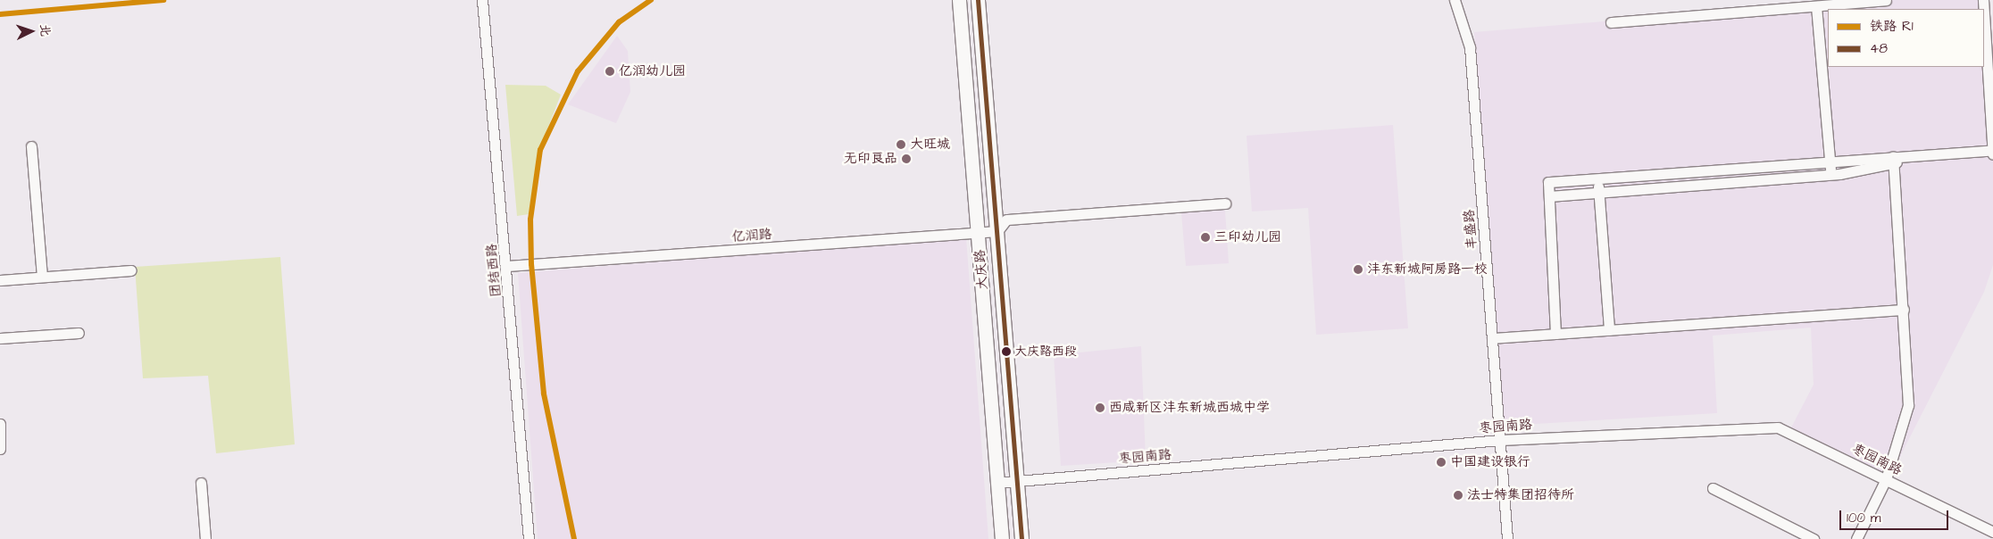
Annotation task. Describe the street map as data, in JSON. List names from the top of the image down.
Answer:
{
  "streets": {
    "main road": ["大庆路"],
    "street": [
      "丰盛路",
      "亿润路",
      "团结西路",
      "枣园南路"
    ]
  },
  "crossings": [
    ["丰盛路", "枣园南路"],
    ["亿润路", "大庆路"],
    ["亿润路", "团结西路"],
    ["大庆路", "枣园南路"]
  ],
  "places": [
    "亿润幼儿园",
    "大旺城",
    "无印良品",
    "三印幼儿园",
    "沣东新城阿房路一校",
    "大庆路西段",
    "西咸新区沣东新城西城中学",
    "中国建设银行",
    "法士特集团招待所"
  ],
  "lines": ["rail line R1", "transit line 48"],
  "legend": ["铁路 R1", "48"],
  "scale_bar": "100 m",
  "north": "right"
}
